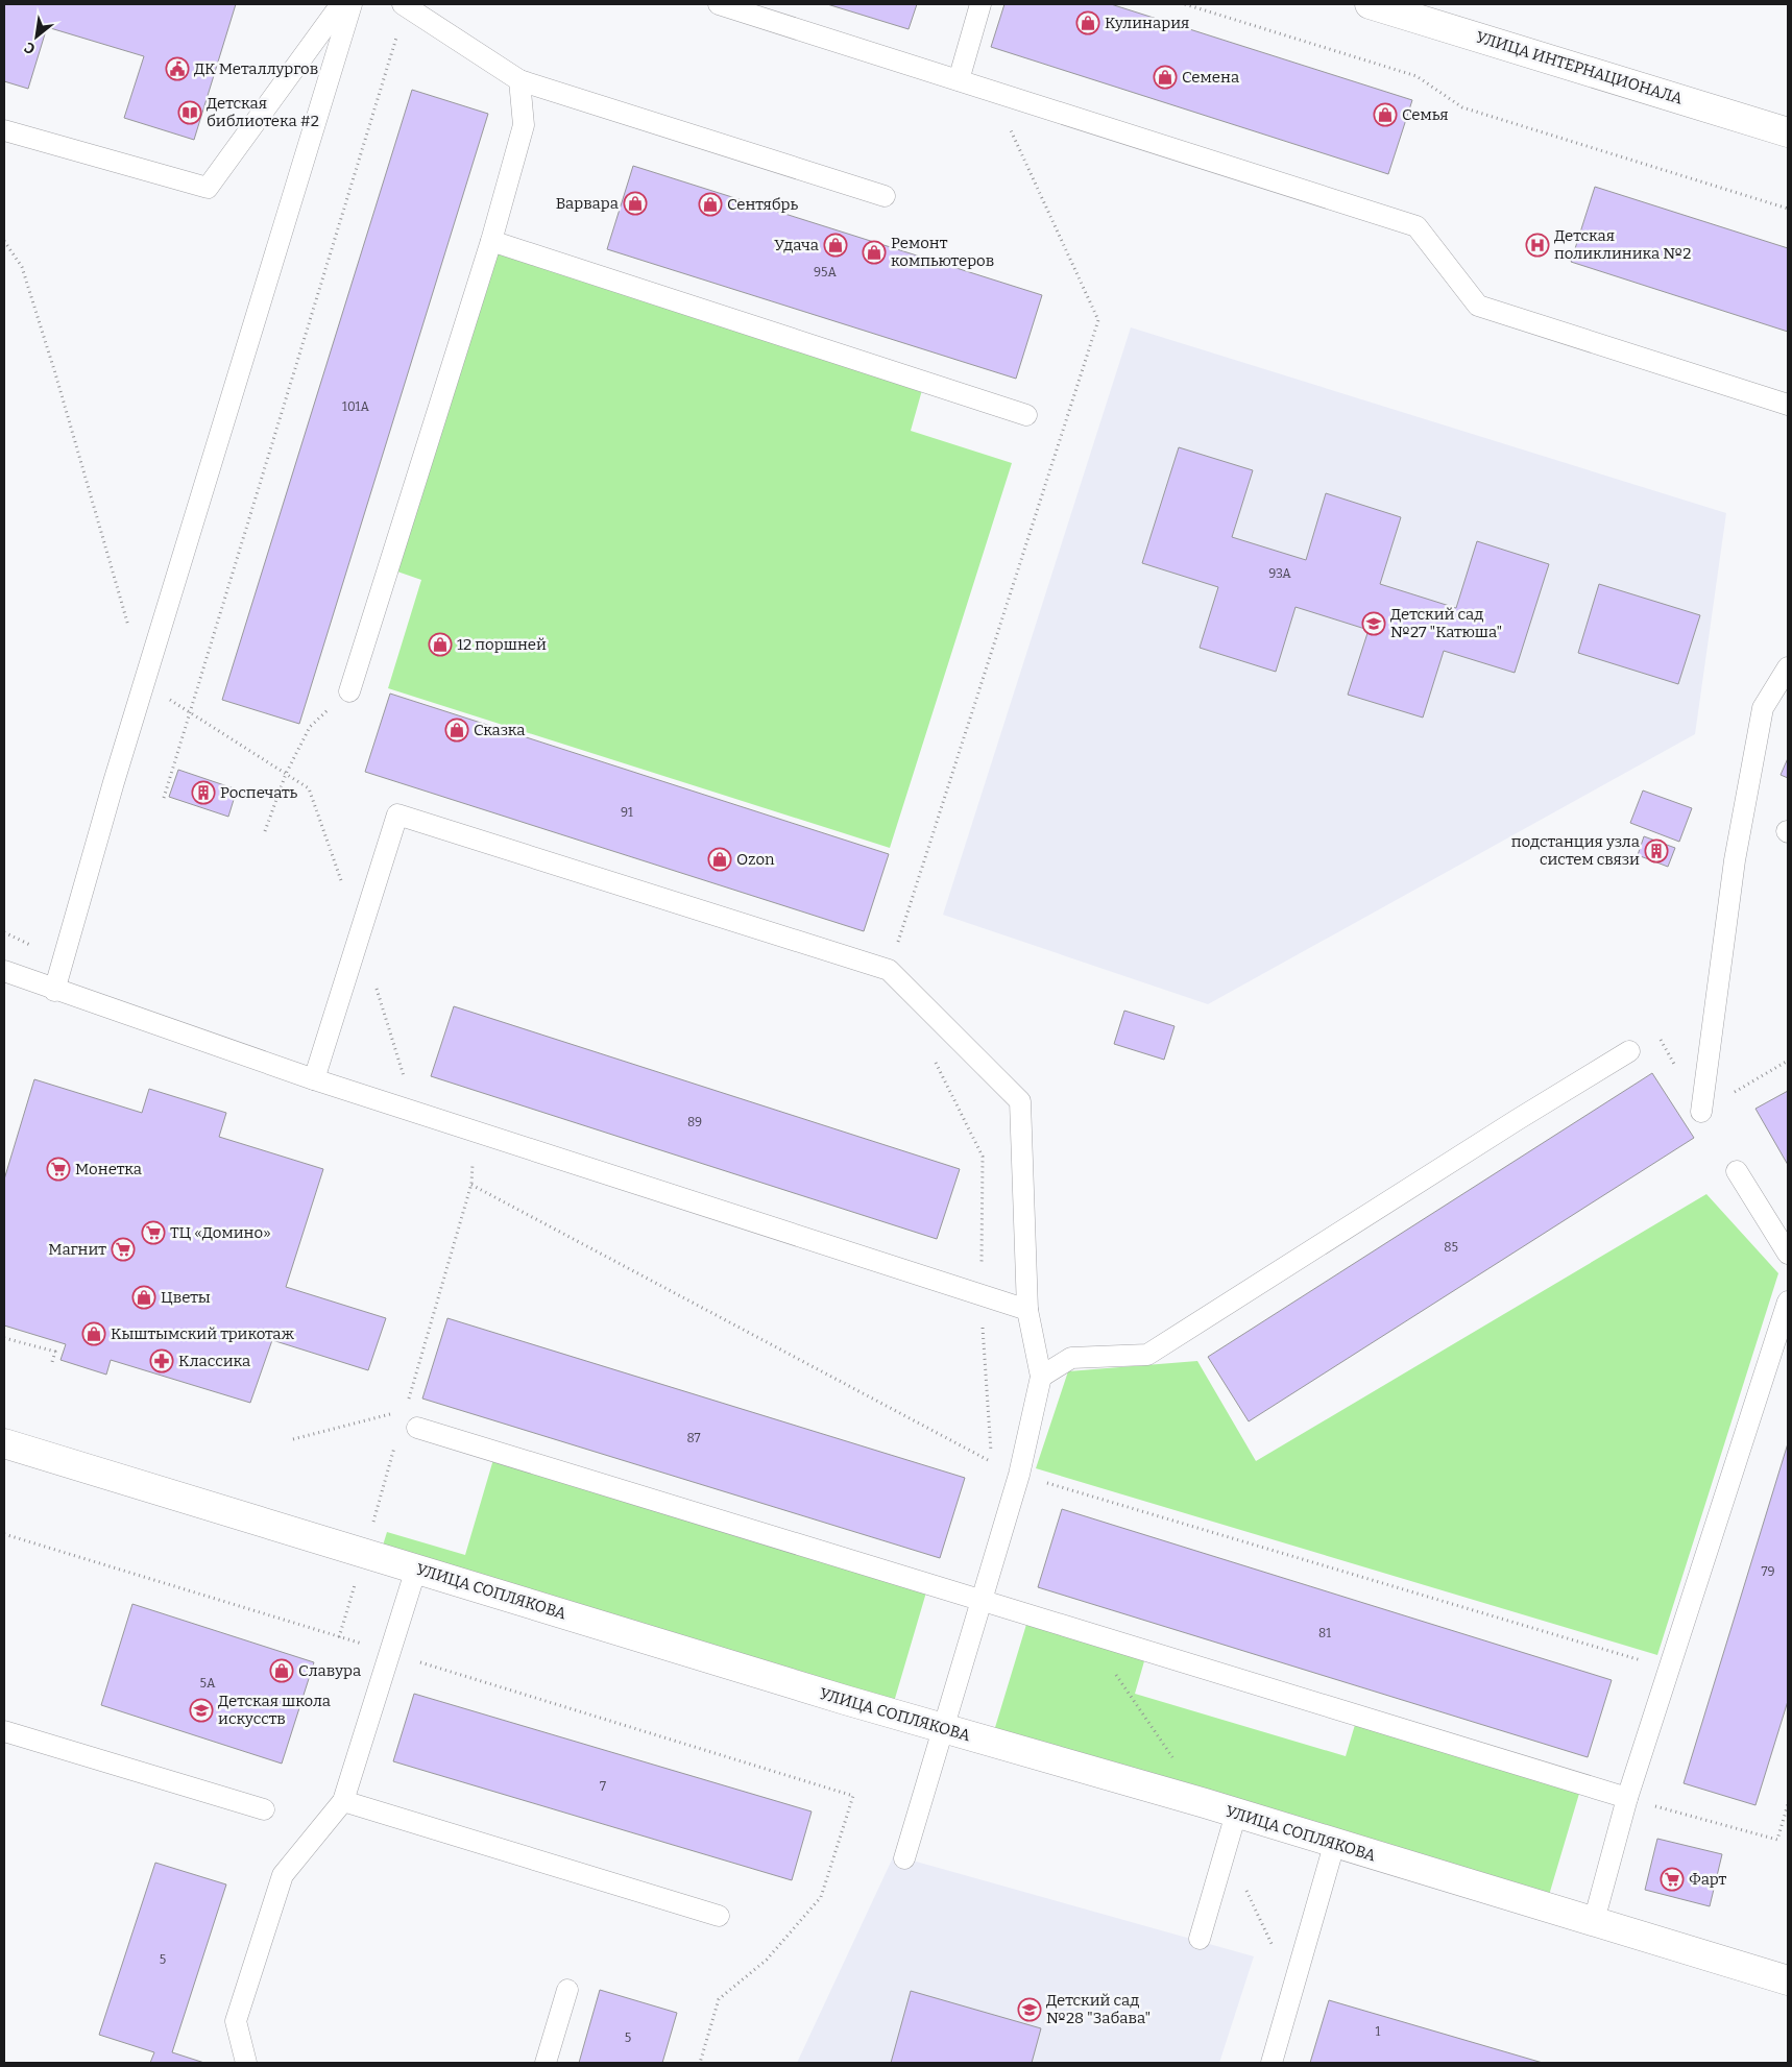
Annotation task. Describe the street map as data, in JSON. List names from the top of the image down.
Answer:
{
  "streets": {
    "street": ["УЛИЦА ИНТЕРНАЦИОНАЛА", "УЛИЦА СОПЛЯКОВА"]
  },
  "places": {
    "shop": [
      "Кулинария",
      "Семена",
      "Семья",
      "Варвара",
      "Сентябрь",
      "Удача",
      "Ремонт компьютеров",
      "12 поршней",
      "Сказка",
      "Ozon",
      "Цветы",
      "Кыштымский трикотаж",
      "Славура"
    ],
    "public building": ["ДК Металлургов"],
    "library": ["Детская библиотека #2"],
    "hospital": ["Детская поликлиника №2"],
    "school or university": ["Детский сад №27 \"Катюша\"", "Детская школа искусств", "Детский сад №28 \"Забава\""],
    "building": ["Роспечать", "подстанция узла систем связи"],
    "supermarket": [
      "Монетка",
      "ТЦ «Домино»",
      "Магнит",
      "Фарт"
    ],
    "pharmacy": ["Классика"]
  },
  "house_numbers": [
    "95А",
    "101А",
    "93А",
    "91",
    "89",
    "85",
    "87",
    "79",
    "81",
    "5А",
    "7",
    "5",
    "1",
    "5"
  ],
  "north": "bottom left"
}
